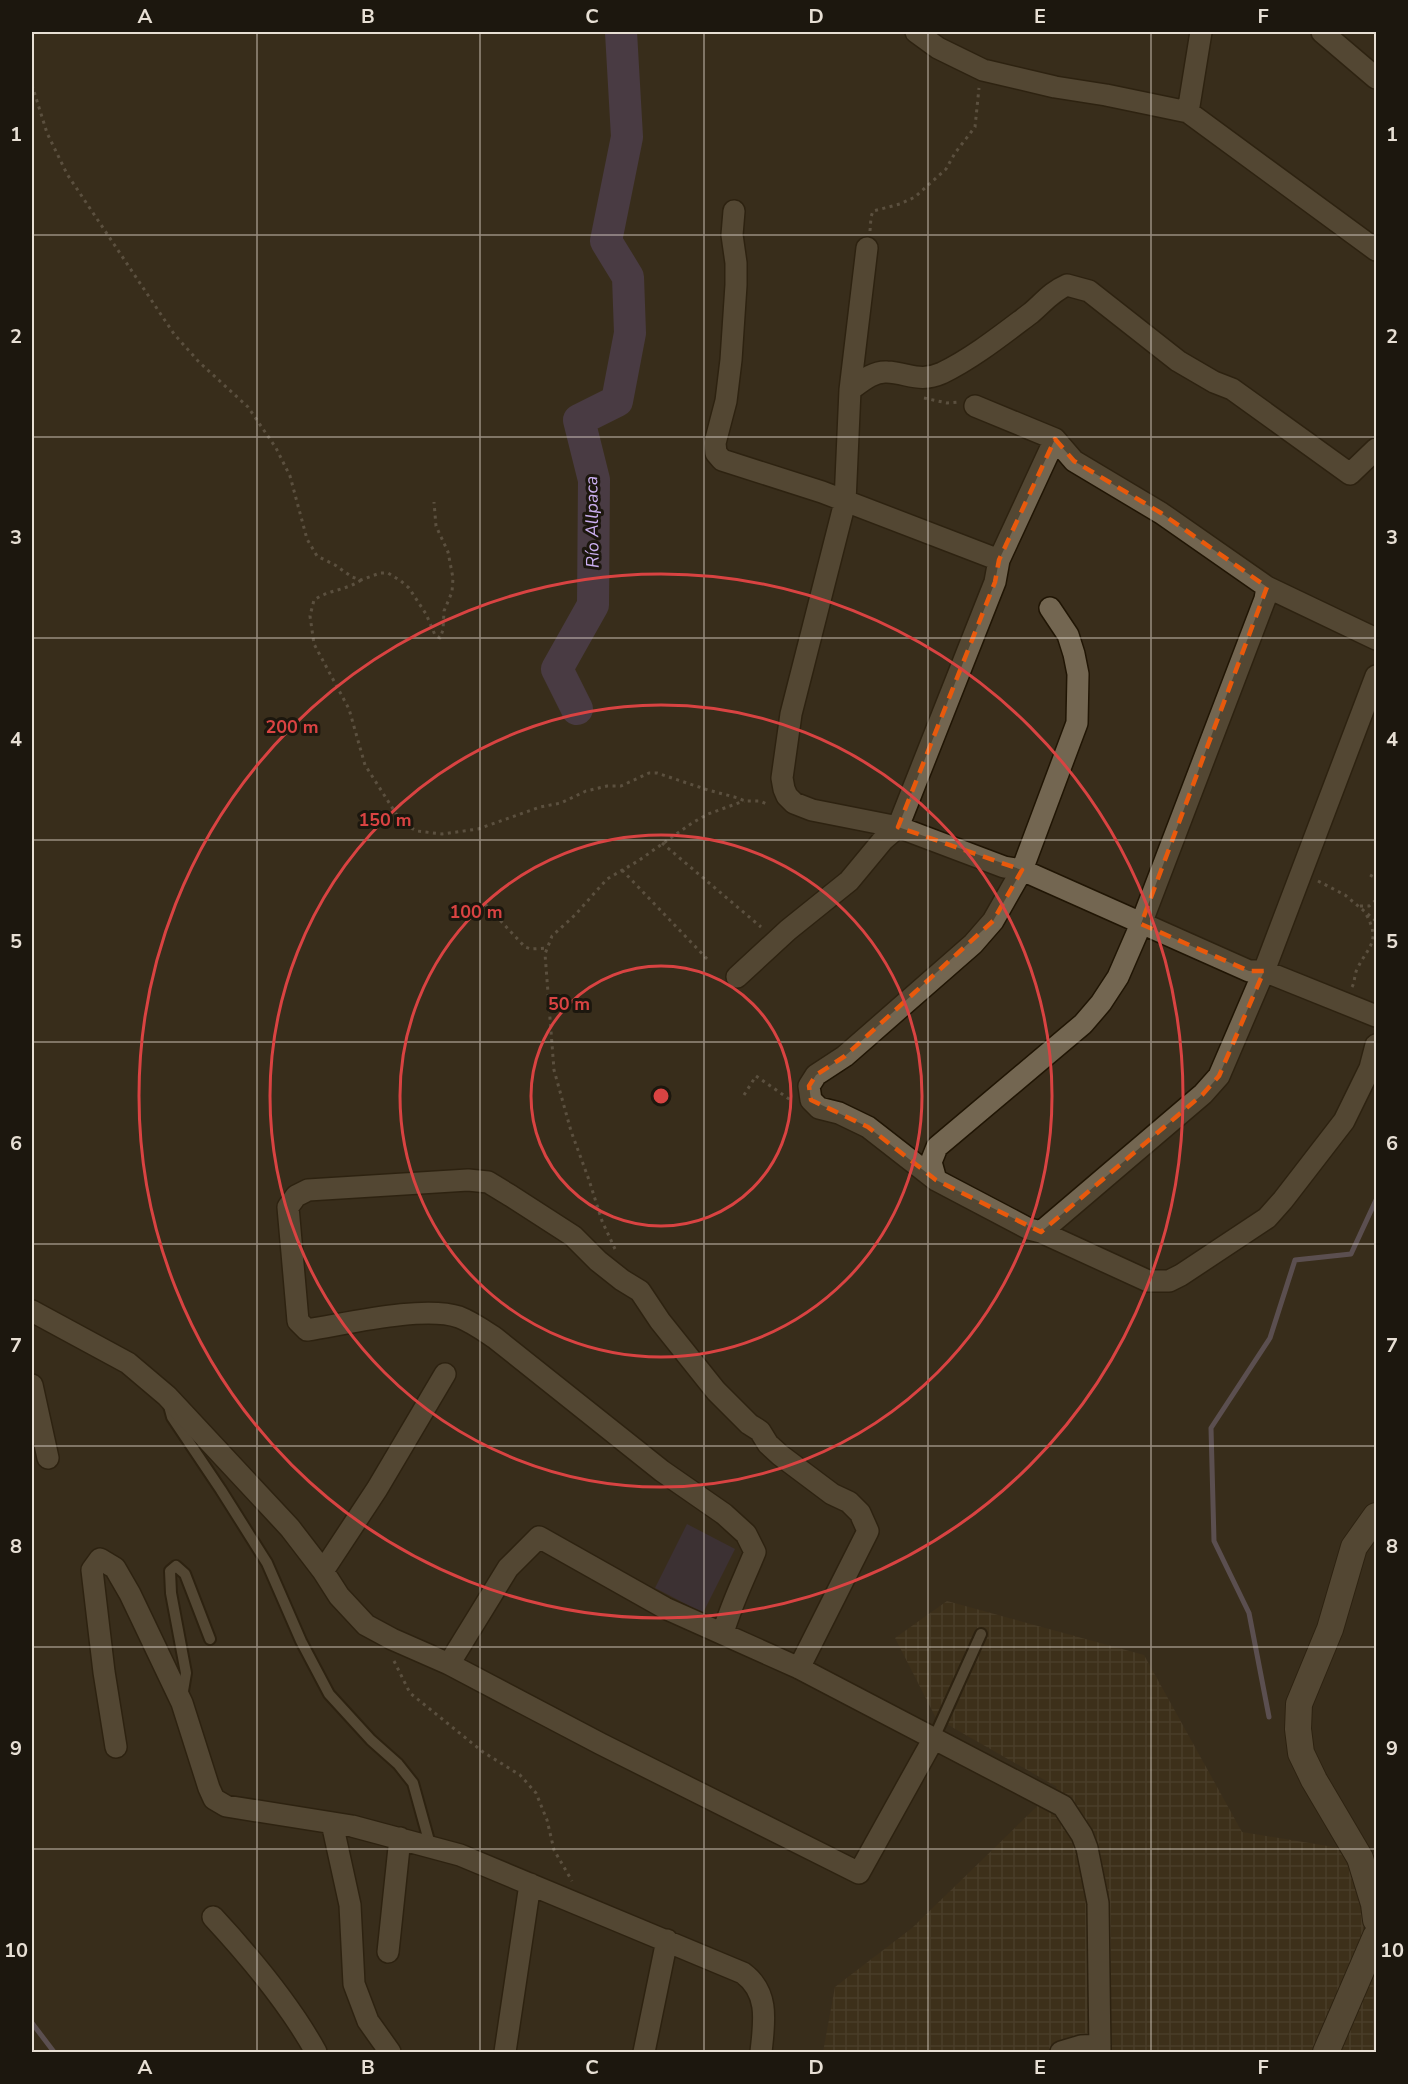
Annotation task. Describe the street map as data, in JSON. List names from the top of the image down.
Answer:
{
  "water": ["Río Allpaca"],
  "grid": {
    "columns": [
      "A",
      "B",
      "C",
      "D",
      "E",
      "F"
    ],
    "rows": [
      "1",
      "2",
      "3",
      "4",
      "5",
      "6",
      "7",
      "8",
      "9",
      "10"
    ]
  },
  "rings": [
    "200 m",
    "150 m",
    "100 m",
    "50 m"
  ]
}
